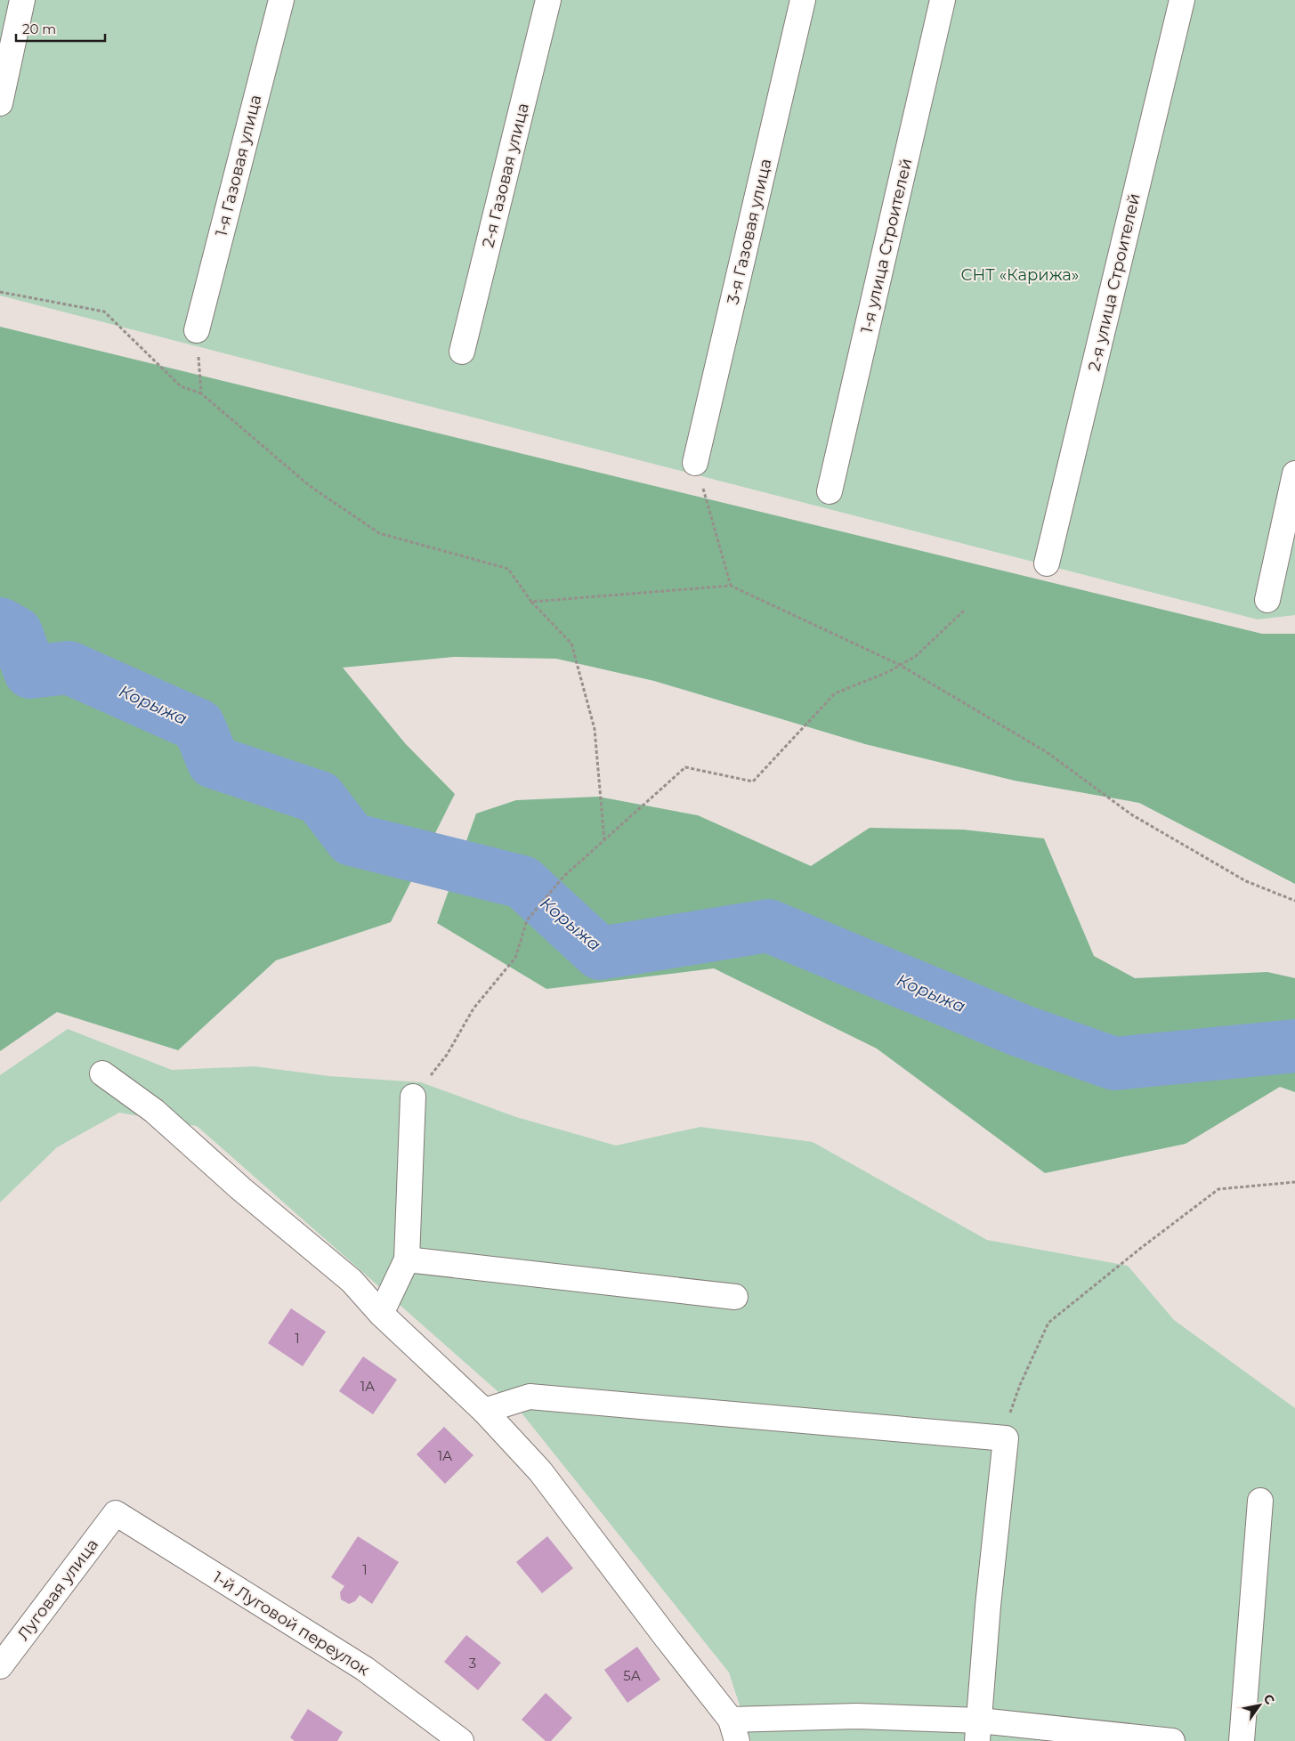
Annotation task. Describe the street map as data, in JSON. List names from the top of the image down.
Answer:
{
  "streets": {
    "street": [
      "1-я Газовая улица",
      "2-я Газовая улица",
      "3-я Газовая улица",
      "1-я улица Строителей",
      "2-я улица Строителей",
      "Луговая улица",
      "1-й Луговой переулок"
    ]
  },
  "crossings": [
    ["Луговая улица", "1-й Луговой переулок"]
  ],
  "water": ["Корыжа"],
  "parks": ["СНТ «Карижа»"],
  "house_numbers": [
    "1",
    "1А",
    "1А",
    "1",
    "3",
    "5А"
  ],
  "scale_bar": "20 m",
  "north": "top right"
}
